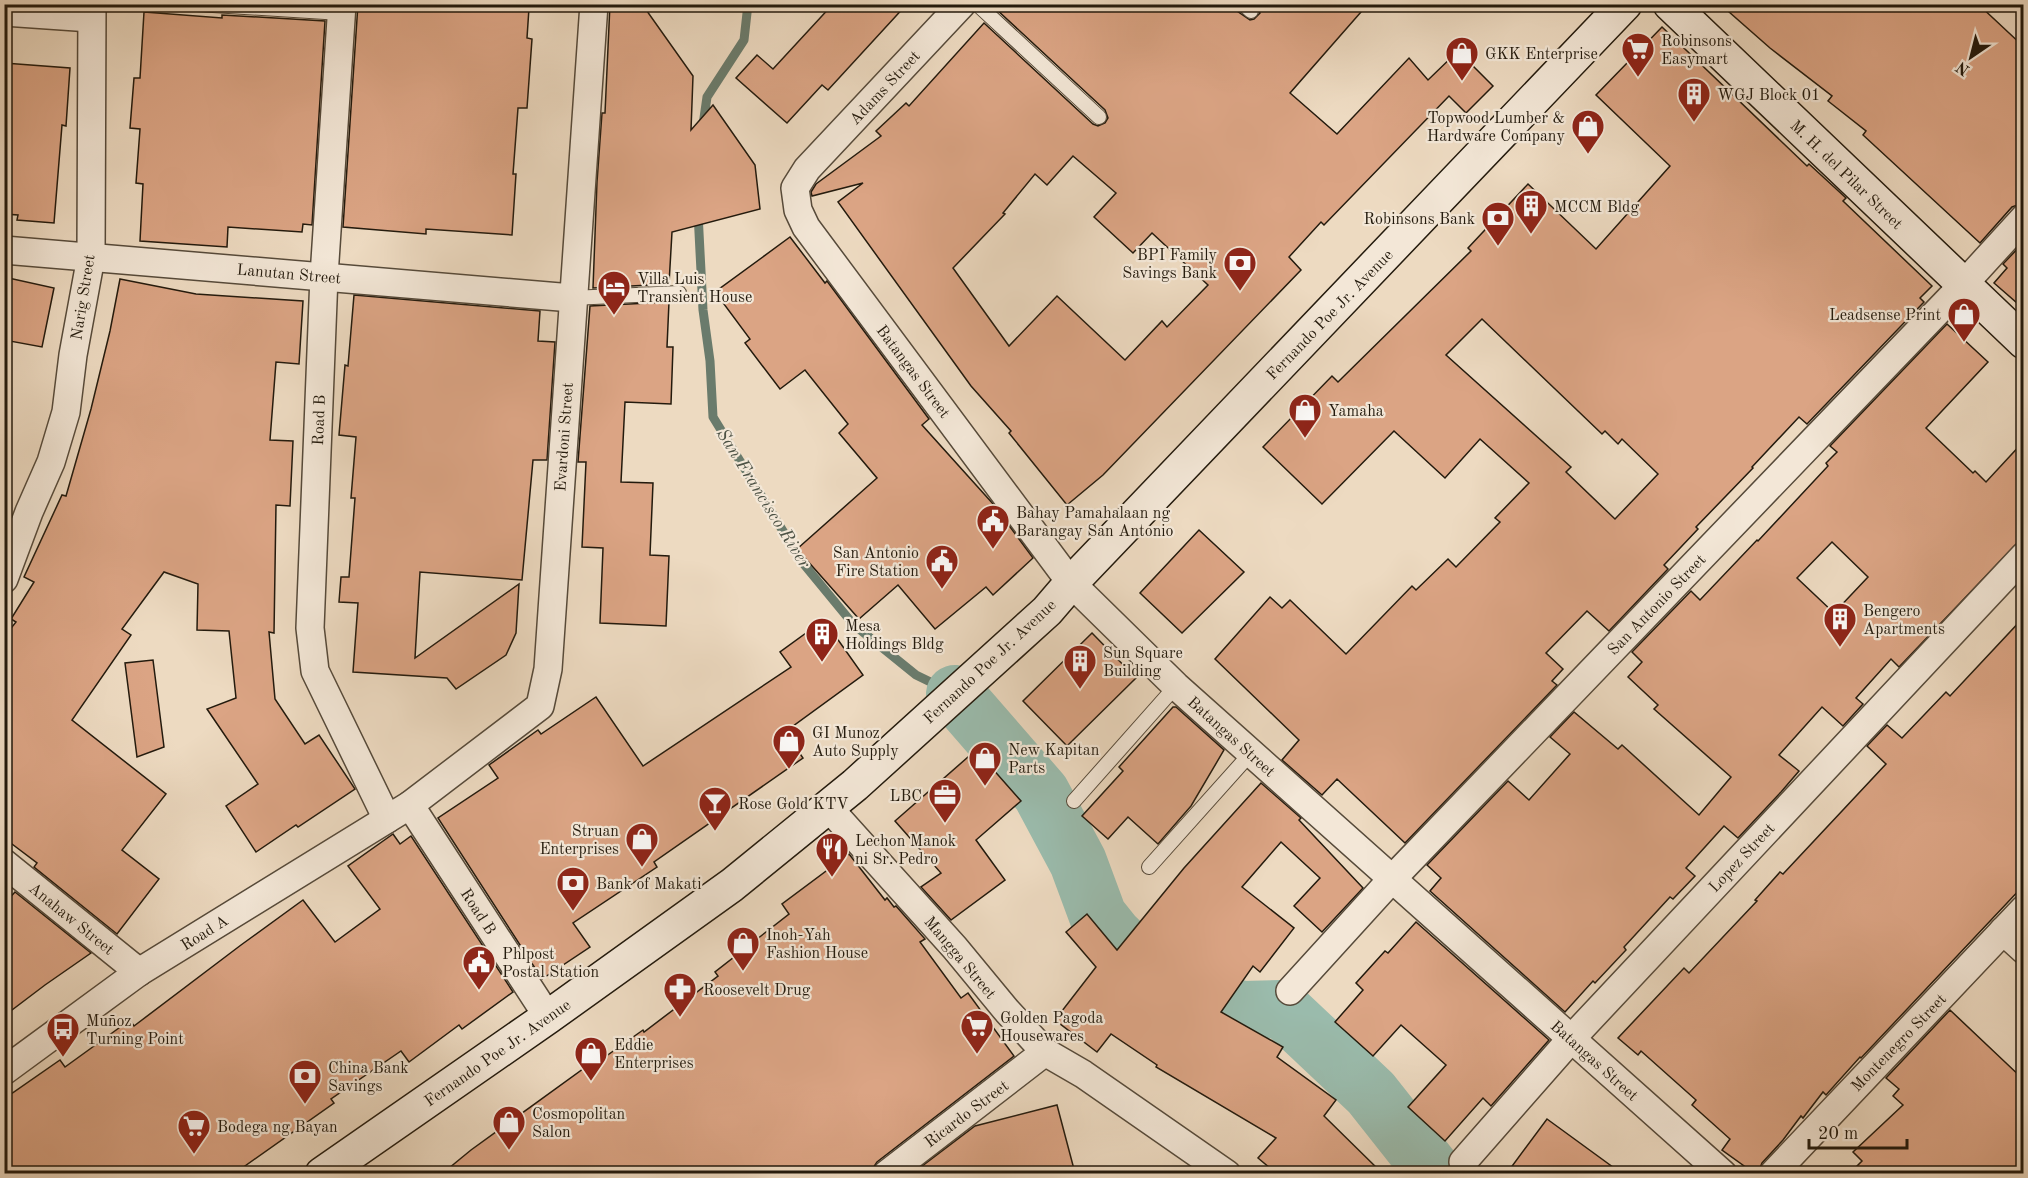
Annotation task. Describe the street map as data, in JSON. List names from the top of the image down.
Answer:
{
  "streets": {
    "main road": ["M. H. del Pilar Street", "Fernando Poe Jr. Avenue"],
    "street": [
      "Adams Street",
      "Lanutan Street",
      "Narig Street",
      "Batangas Street",
      "Road B",
      "Evardoni Street",
      "San Antonio Street",
      "Lopez Street",
      "Anahaw Street",
      "Road A",
      "Mangga Street",
      "Montenegro Street",
      "Ricardo Street"
    ]
  },
  "crossings": [
    ["Adams Street", "Batangas Street"],
    ["M. H. del Pilar Street", "San Antonio Street"],
    ["Lanutan Street", "Narig Street"],
    ["Lanutan Street", "Road B"],
    ["Lanutan Street", "Evardoni Street"],
    ["Fernando Poe Jr. Avenue", "Batangas Street"],
    ["Fernando Poe Jr. Avenue", "Road B"],
    ["Fernando Poe Jr. Avenue", "Mangga Street"],
    ["Batangas Street", "San Antonio Street"],
    ["Batangas Street", "Lopez Street"],
    ["Road B", "Evardoni Street"],
    ["Road B", "Road A"],
    ["Evardoni Street", "Road A"],
    ["Anahaw Street", "Road A"],
    ["Mangga Street", "Ricardo Street"]
  ],
  "water": ["San Francisco River"],
  "places": {
    "supermarket": ["Robinsons Easymart", "Golden Pagoda Housewares", "Bodega ng Bayan"],
    "shop": [
      "GKK Enterprise",
      "Topwood Lumber & Hardware Company",
      "Leadsense Print",
      "Yamaha",
      "GI Munoz Auto Supply",
      "New Kapitan Parts",
      "Struan Enterprises",
      "Inoh-Yah Fashion House",
      "Eddie Enterprises",
      "Cosmopolitan Salon"
    ],
    "building": [
      "WGJ Block 01",
      "MCCM Bldg",
      "Bengero Apartments",
      "Mesa Holdings Bldg",
      "Sun Square Building"
    ],
    "bank": [
      "Robinsons Bank",
      "BPI Family Savings Bank",
      "Bank of Makati",
      "China Bank Savings"
    ],
    "hotel": ["Villa Luis Transient House"],
    "public building": ["Bahay Pamahalaan ng Barangay San Antonio", "San Antonio Fire Station", "Phlpost Postal Station"],
    "office": ["LBC"],
    "bar": ["Rose Gold KTV"],
    "restaurant": ["Lechon Manok ni Sr. Pedro"],
    "pharmacy": ["Roosevelt Drug"],
    "bus stop": ["Muñoz Turning Point"]
  },
  "scale_bar": "20 m",
  "north": "bottom left"
}
